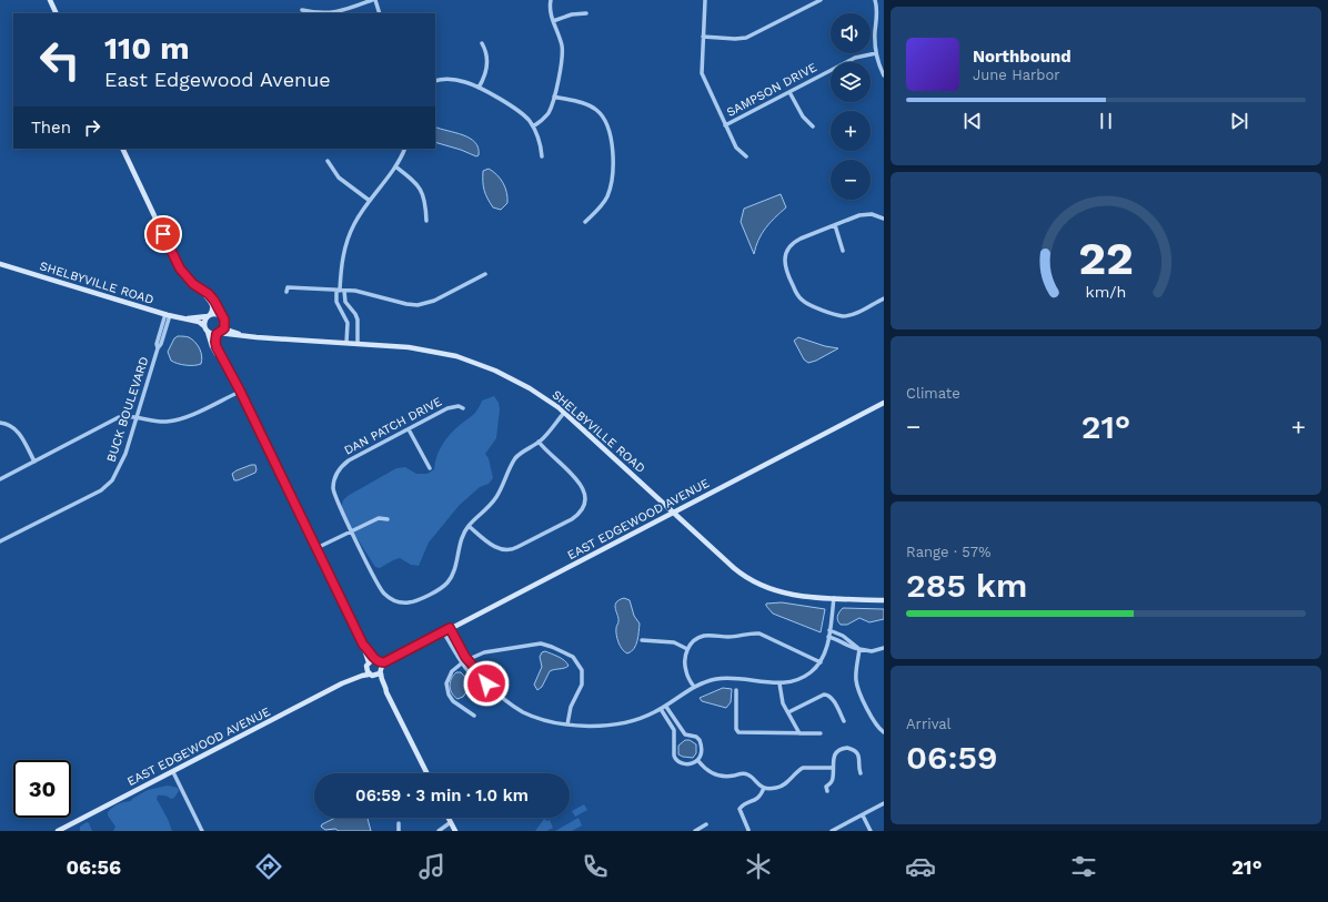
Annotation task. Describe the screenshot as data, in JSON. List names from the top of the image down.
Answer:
{
  "streets": {
    "main road": ["SHELBYVILLE ROAD", "EAST EDGEWOOD AVENUE"],
    "street": ["SAMPSON DRIVE", "BUCK BOULEVARD", "DAN PATCH DRIVE"]
  },
  "crossings": [
    ["SHELBYVILLE ROAD", "BUCK BOULEVARD"],
    ["SHELBYVILLE ROAD", "EAST EDGEWOOD AVENUE"]
  ],
  "page": {
    "map_buttons": ["+", "−"],
    "turn": ["110 m", "East Edgewood Avenue"],
    "song": ["Northbound", "June Harbor"],
    "then": "Then",
    "tile": [
      "Climate",
      ["Range · 57%", "285 km"],
      ["Arrival", "06:59"]
    ],
    "heat": ["−", "21°", "+"],
    "limit": "30",
    "trip": "06:59 · 3 min · 1.0 km",
    "tabs": ["06:56", "21°"],
    "gauge": ["22", "km/h"]
  }
}
